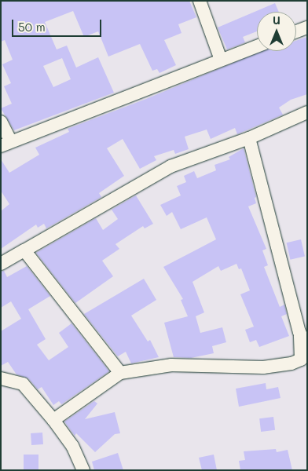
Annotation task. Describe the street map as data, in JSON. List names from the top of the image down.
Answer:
{
  "scale_bar": "50 m",
  "north": "top"
}
